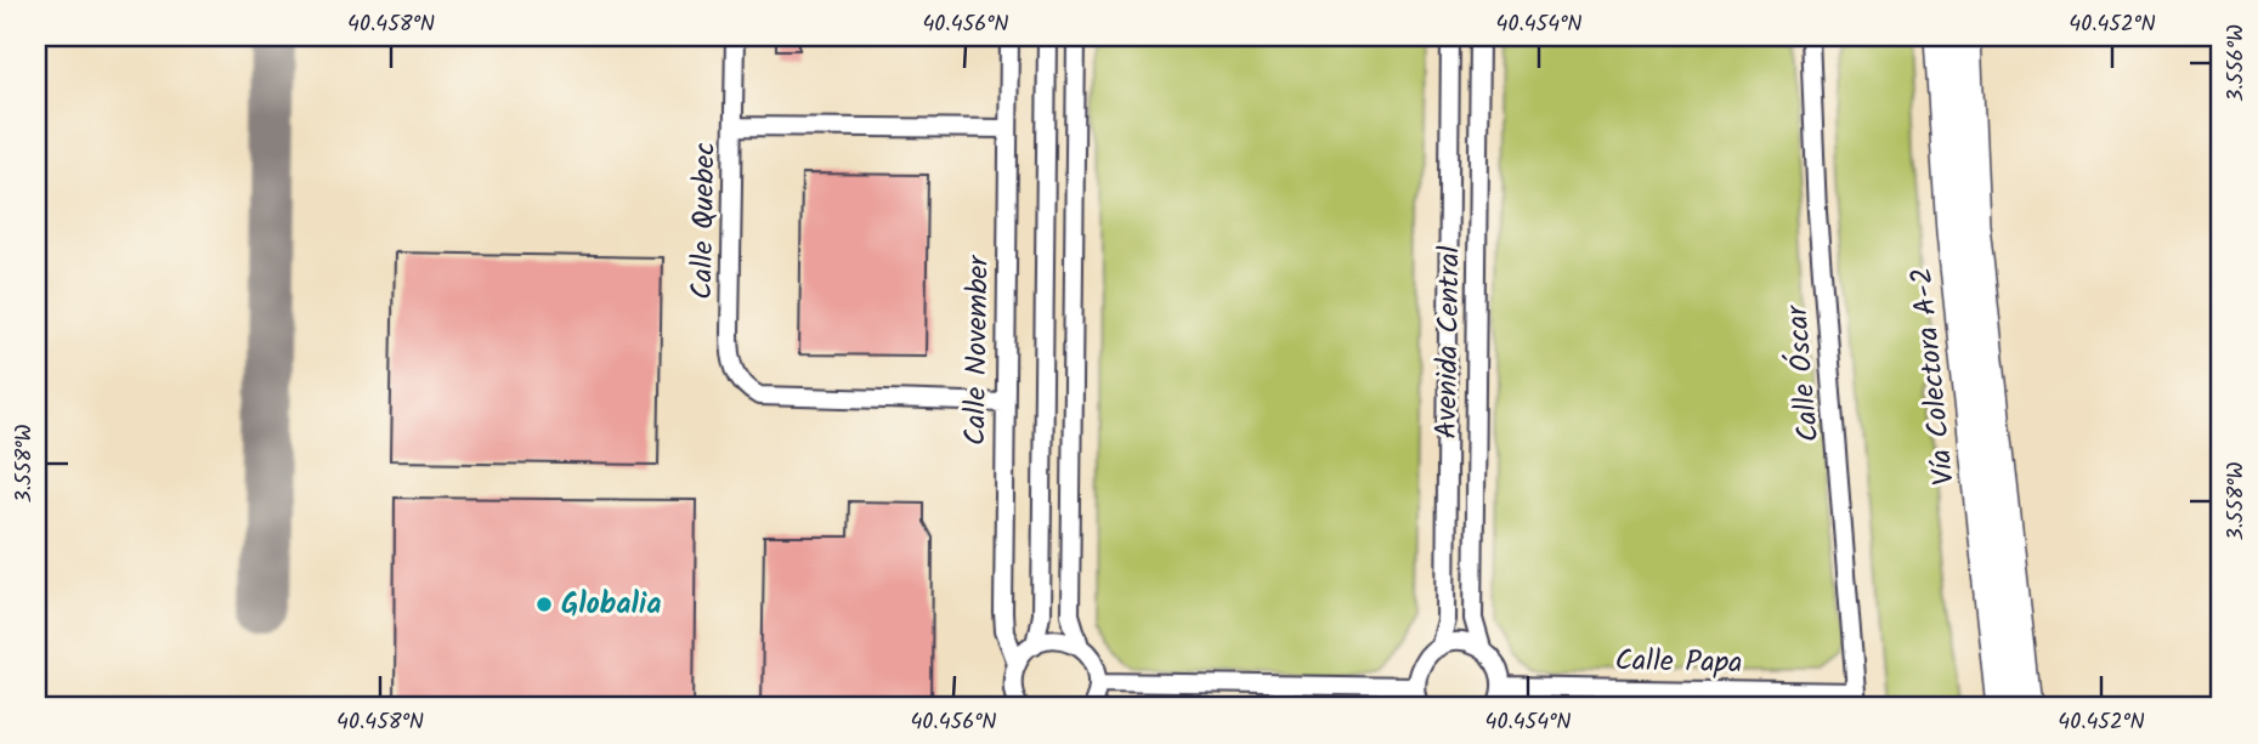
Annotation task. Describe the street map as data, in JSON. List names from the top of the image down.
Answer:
{
  "streets": {
    "main road": ["Vía Colectora A-2"],
    "street": [
      "Calle Quebec",
      "Avenida Central",
      "Calle November",
      "Calle Óscar",
      "Calle Papa"
    ]
  },
  "crossings": [
    ["Calle Quebec", "Calle November"],
    ["Avenida Central", "Calle Papa"],
    ["Calle Óscar", "Calle Papa"]
  ],
  "places": ["Globalia"],
  "coordinates": [
    "40.458°N",
    "40.456°N",
    "40.454°N",
    "40.452°N",
    "3.556°W",
    "3.558°W"
  ]
}
